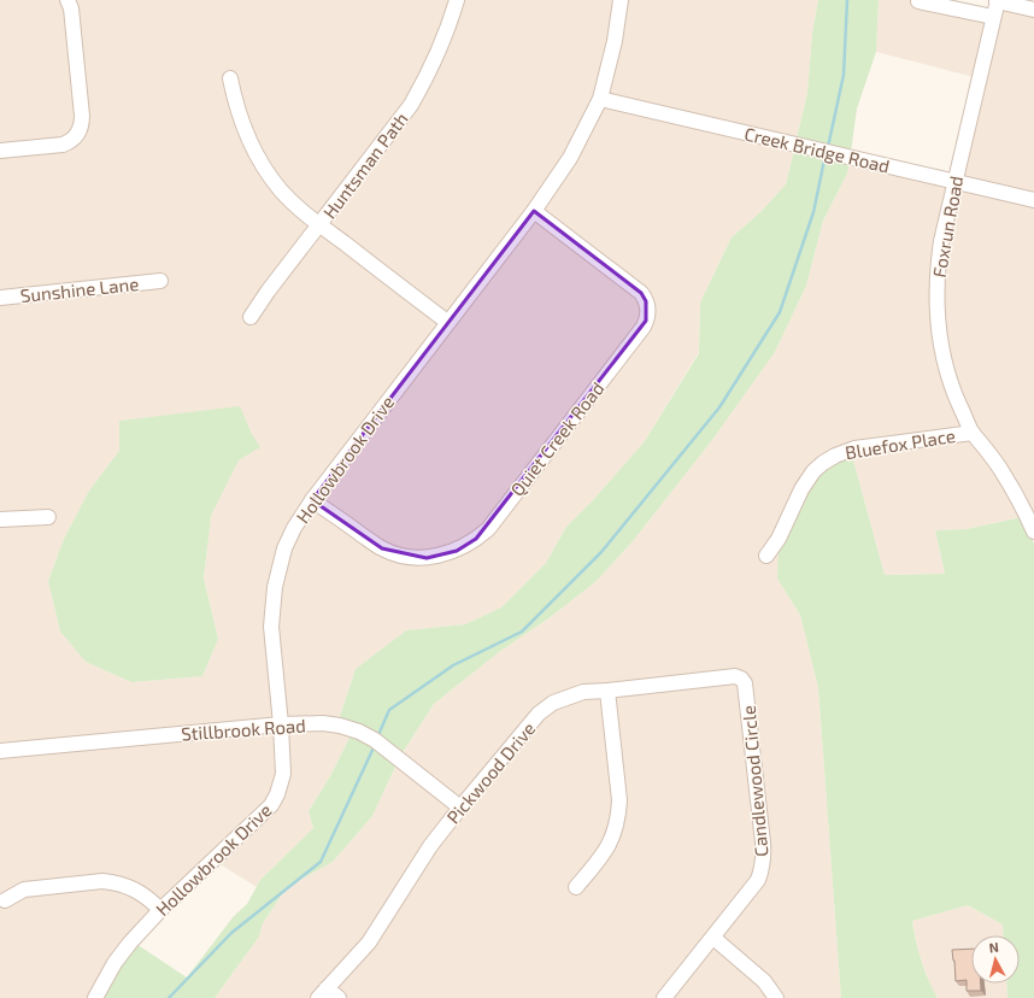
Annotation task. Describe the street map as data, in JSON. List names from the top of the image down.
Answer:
{
  "streets": {
    "street": [
      "Creek Bridge Road",
      "Huntsman Path",
      "Foxrun Road",
      "Sunshine Lane",
      "Quiet Creek Road",
      "Bluefox Place",
      "Hollowbrook Drive",
      "Stillbrook Road",
      "Pickwood Drive",
      "Candlewood Circle"
    ]
  },
  "crossings": [
    ["Creek Bridge Road", "Foxrun Road"],
    ["Creek Bridge Road", "Hollowbrook Drive"],
    ["Foxrun Road", "Bluefox Place"],
    ["Quiet Creek Road", "Hollowbrook Drive"],
    ["Hollowbrook Drive", "Stillbrook Road"],
    ["Stillbrook Road", "Pickwood Drive"],
    ["Pickwood Drive", "Candlewood Circle"]
  ],
  "north": "top"
}
